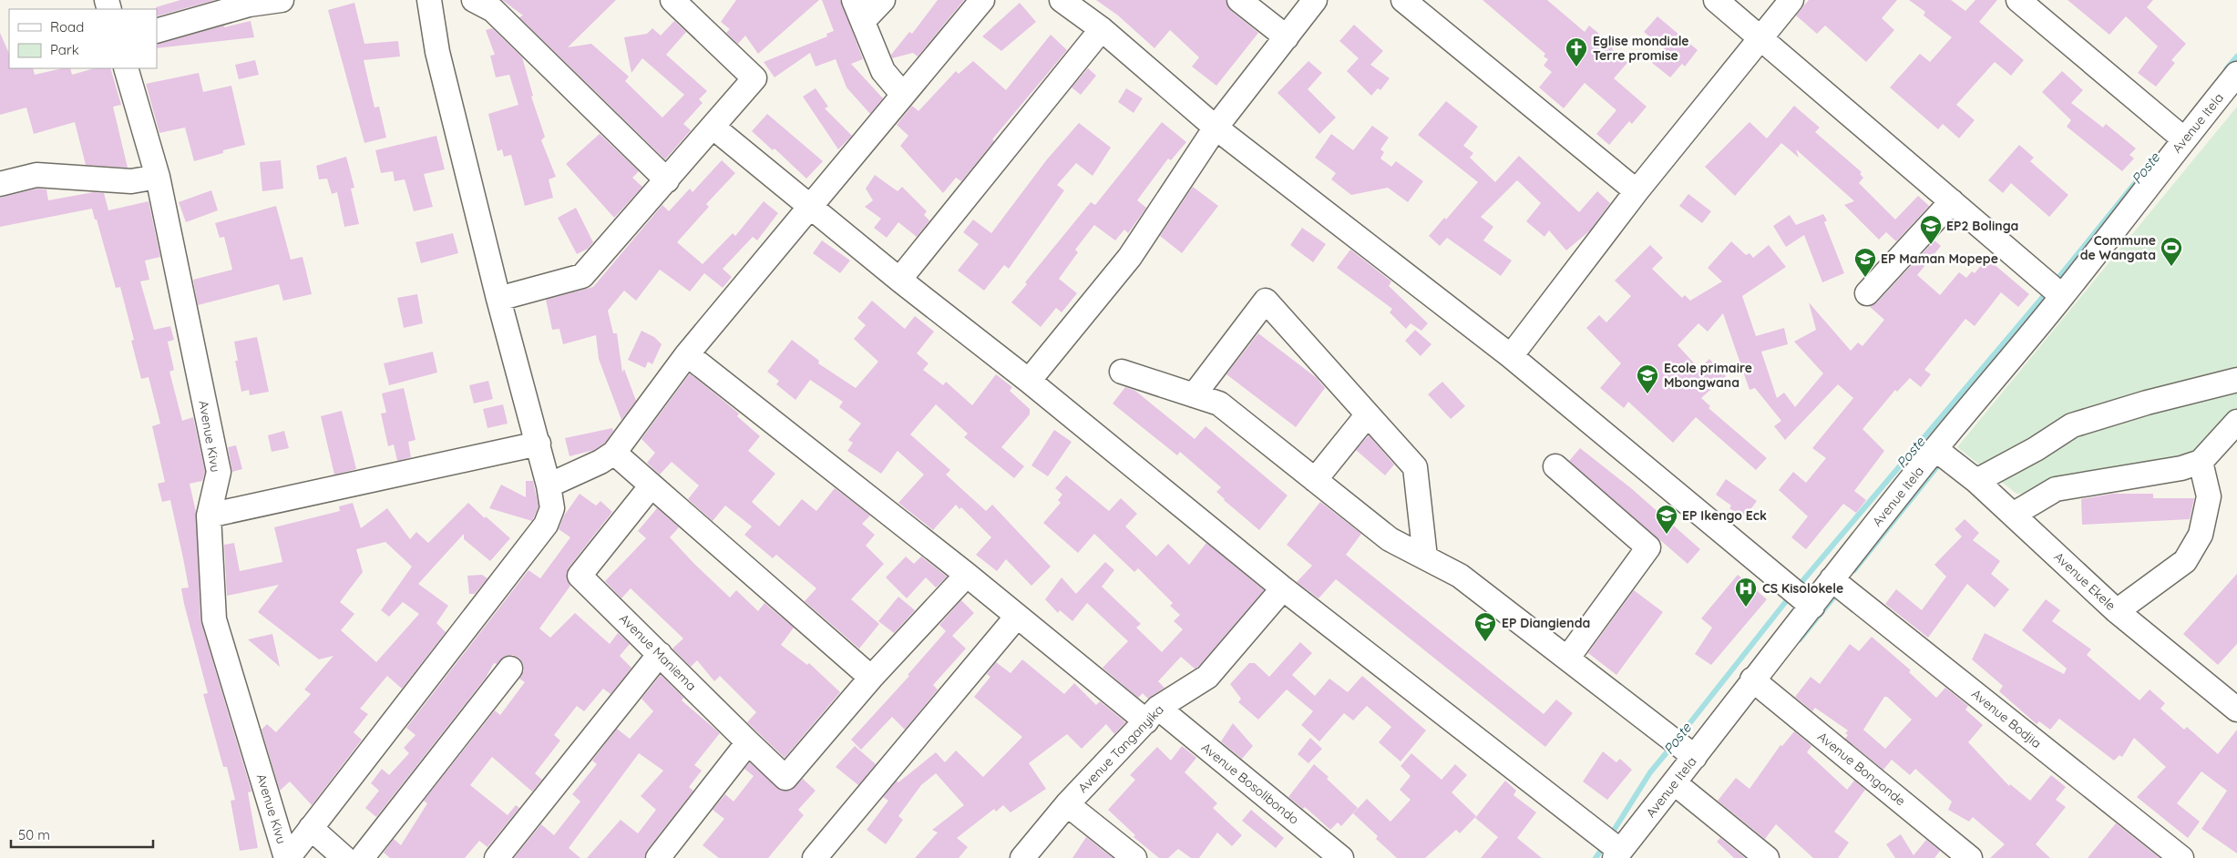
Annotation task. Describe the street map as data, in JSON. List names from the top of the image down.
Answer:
{
  "streets": {
    "street": [
      "Avenue Itela",
      "Avenue Kivu",
      "Avenue Ekele",
      "Avenue Maniema",
      "Avenue Bodjia",
      "Avenue Tanganyika",
      "Avenue Bongonde",
      "Avenue Bosolibondo"
    ]
  },
  "crossings": [
    ["Avenue Itela", "Avenue Ekele"],
    ["Avenue Itela", "Avenue Bodjia"],
    ["Avenue Itela", "Avenue Bongonde"],
    ["Avenue Tanganyika", "Avenue Bosolibondo"]
  ],
  "water": ["Poste"],
  "places": {
    "church": ["Eglise mondiale Terre promise"],
    "school or university": [
      "EP2 Bolinga",
      "EP Maman Mopepe",
      "Ecole primaire Mbongwana",
      "EP Ikengo Eck",
      "EP Diangienda"
    ],
    "sports": ["Commune de Wangata"],
    "hospital": ["CS Kisolokele"]
  },
  "legend": ["Road", "Park"],
  "scale_bar": "50 m"
}
